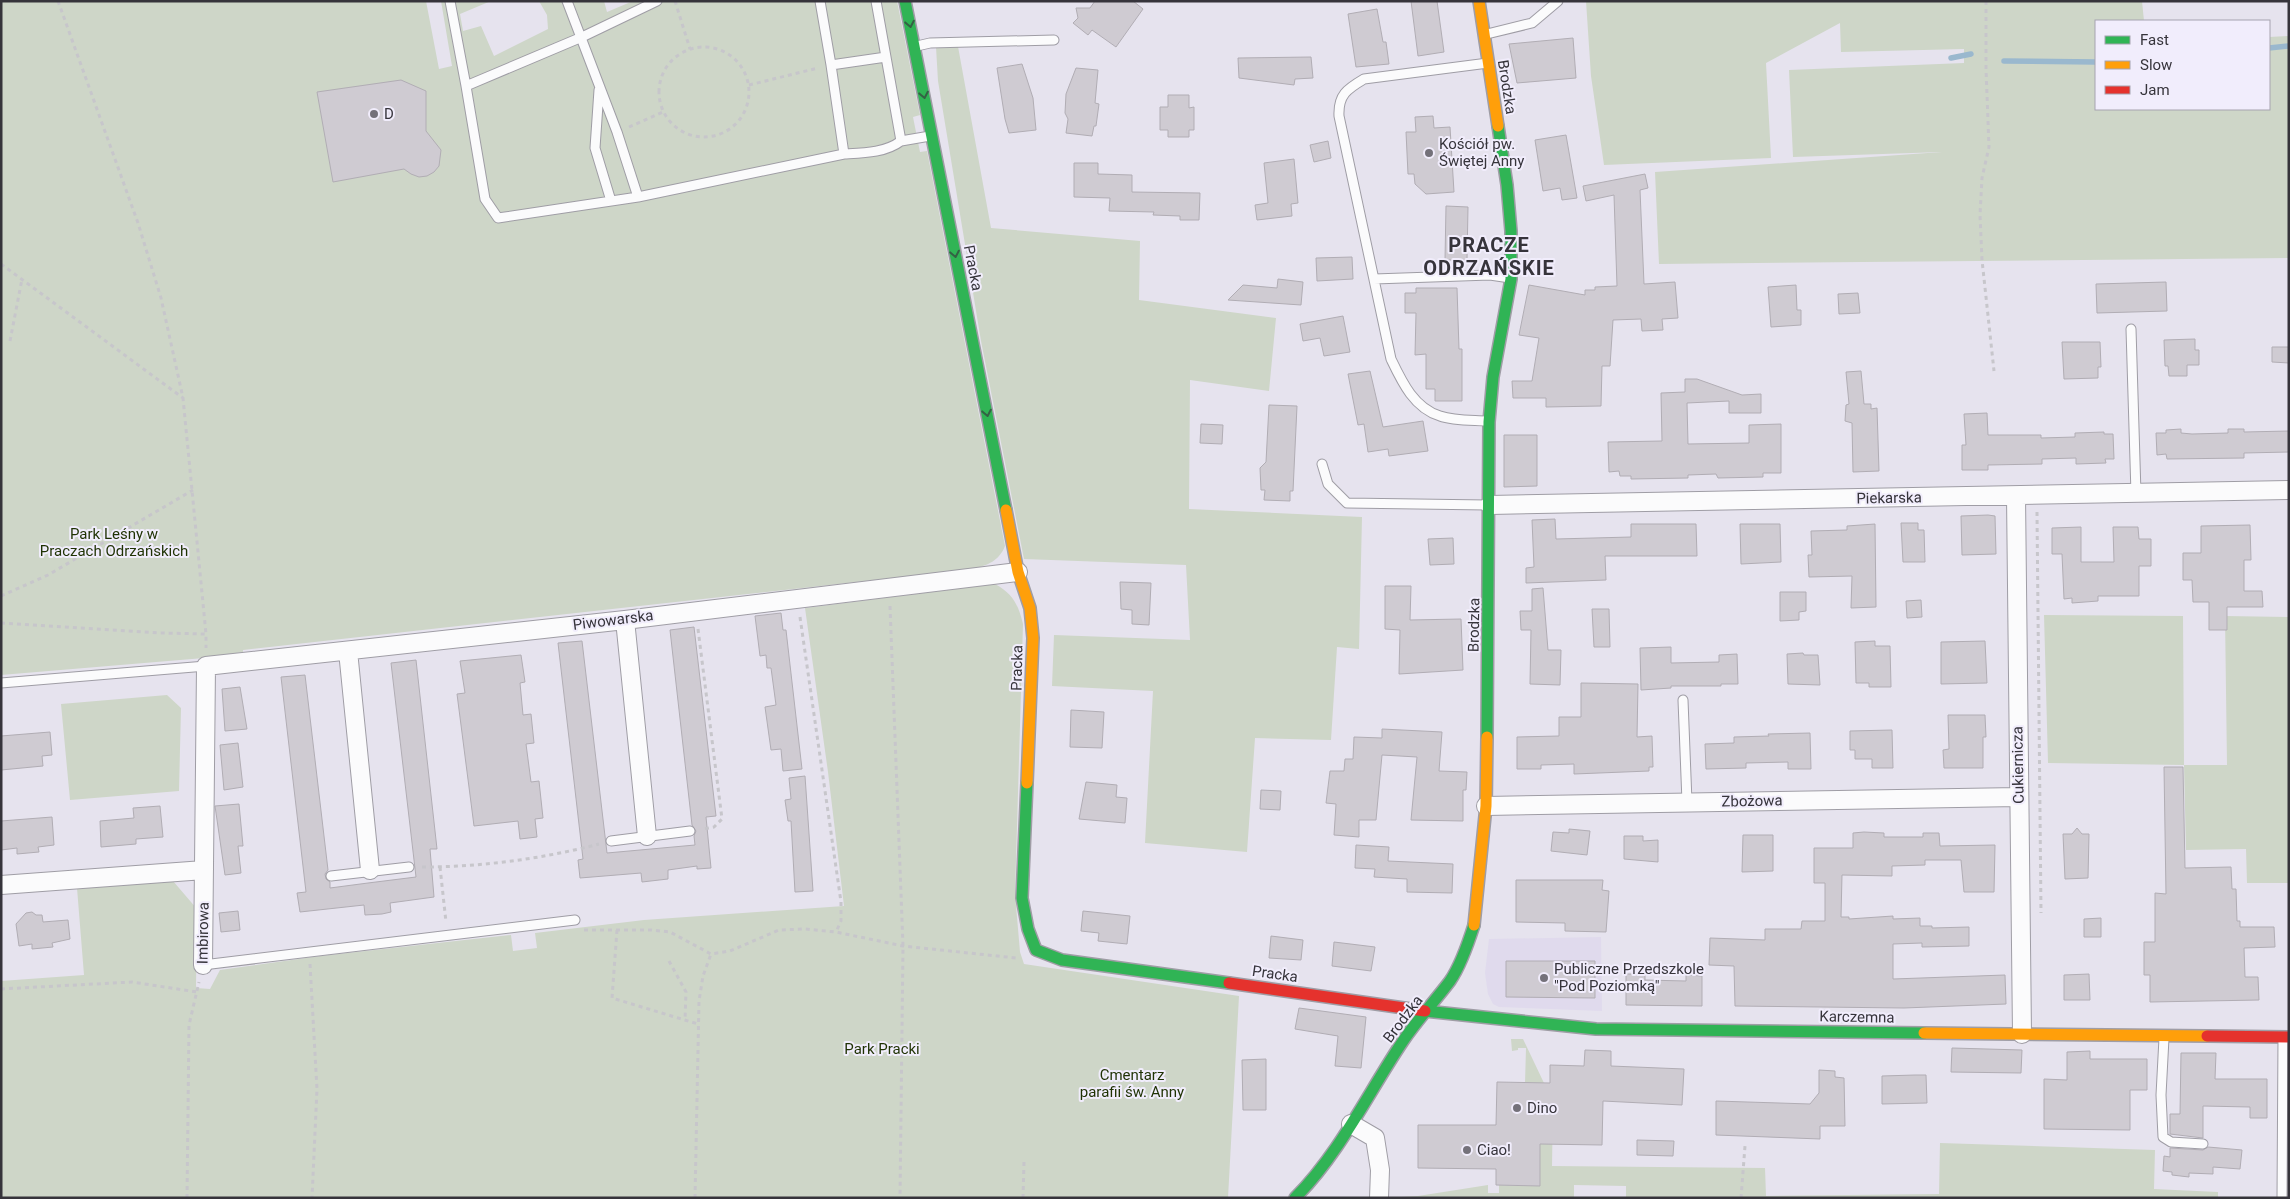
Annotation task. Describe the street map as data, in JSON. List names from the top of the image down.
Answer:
{
  "streets": {
    "street": [
      "Brodzka",
      "Pracka",
      "Piekarska",
      "Piwowarska",
      "Cukiernicza",
      "Zbożowa",
      "Imbirowa",
      "Karczemna"
    ]
  },
  "crossings": [
    ["Brodzka", "Pracka"],
    ["Brodzka", "Piekarska"],
    ["Brodzka", "Zbożowa"],
    ["Brodzka", "Karczemna"],
    ["Pracka", "Piwowarska"],
    ["Pracka", "Karczemna"],
    ["Piekarska", "Cukiernicza"],
    ["Piwowarska", "Imbirowa"],
    ["Cukiernicza", "Zbożowa"],
    ["Cukiernicza", "Karczemna"]
  ],
  "one_way": ["Pracka"],
  "districts": ["PRACZE ODRZAŃSKIE"],
  "parks": ["Park Leśny w Praczach Odrzańskich", "Park Pracki", "Cmentarz parafii św. Anny"],
  "places": [
    "D",
    "Kościół pw. Świętej Anny",
    "Publiczne Przedszkole \"Pod Poziomką\"",
    "Dino",
    "Ciao!"
  ],
  "legend": ["Fast", "Slow", "Jam"]
}
